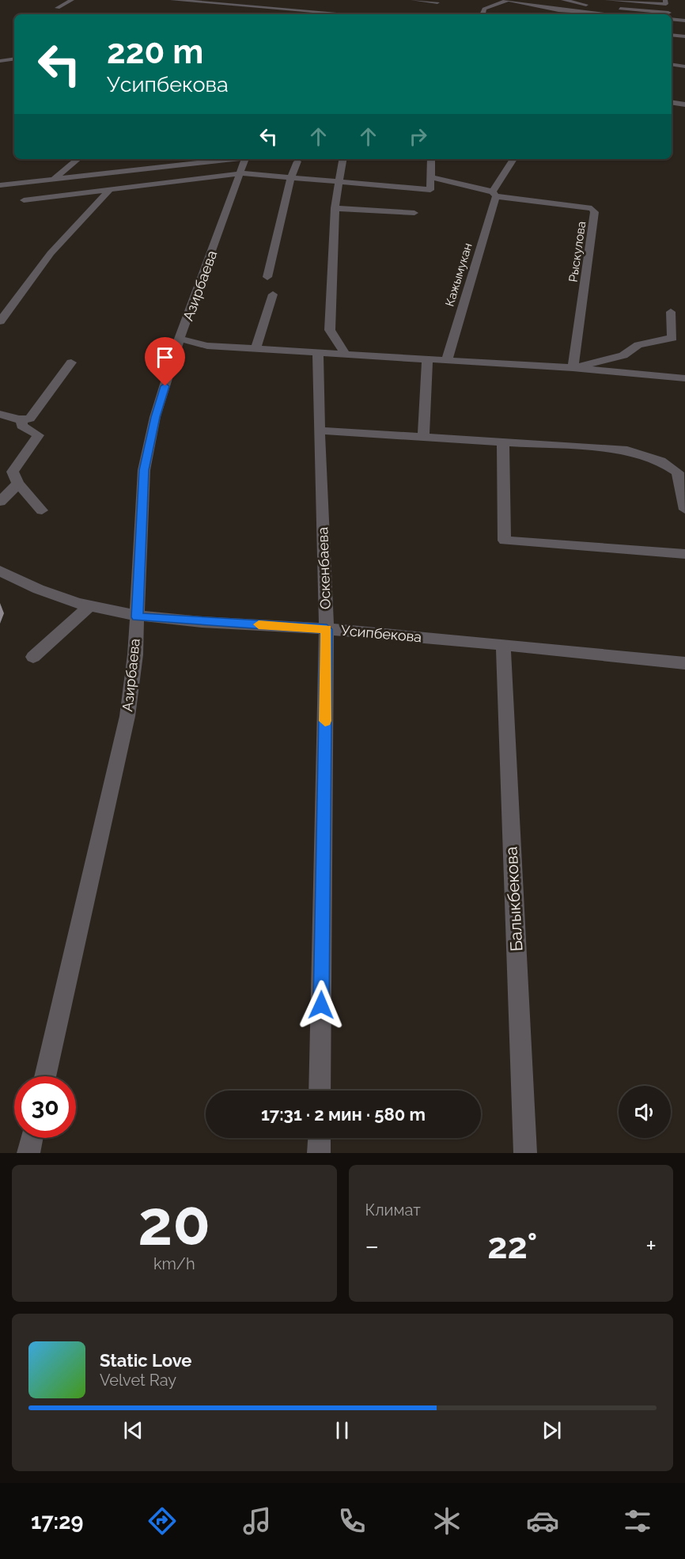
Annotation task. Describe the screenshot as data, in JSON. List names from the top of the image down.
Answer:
{
  "streets": {
    "street": [
      "Рыскулова",
      "Кажымукан",
      "Азирбаева",
      "Оскенбаева",
      "Усипбекова",
      "Балыкбекова"
    ]
  },
  "crossings": [
    ["Рыскулова", "Кажымукан"],
    ["Азирбаева", "Усипбекова"],
    ["Оскенбаева", "Усипбекова"],
    ["Усипбекова", "Балыкбекова"]
  ],
  "page": {
    "turn": ["220 m", "Усипбекова"],
    "limit": "30",
    "trip": "17:31 · 2 мин · 580 m",
    "tile": [
      ["20", "km/h"],
      "Климат"
    ],
    "heat": ["−", "22°", "+"],
    "song": ["Static Love", "Velvet Ray"],
    "tabs": "17:29"
  }
}
